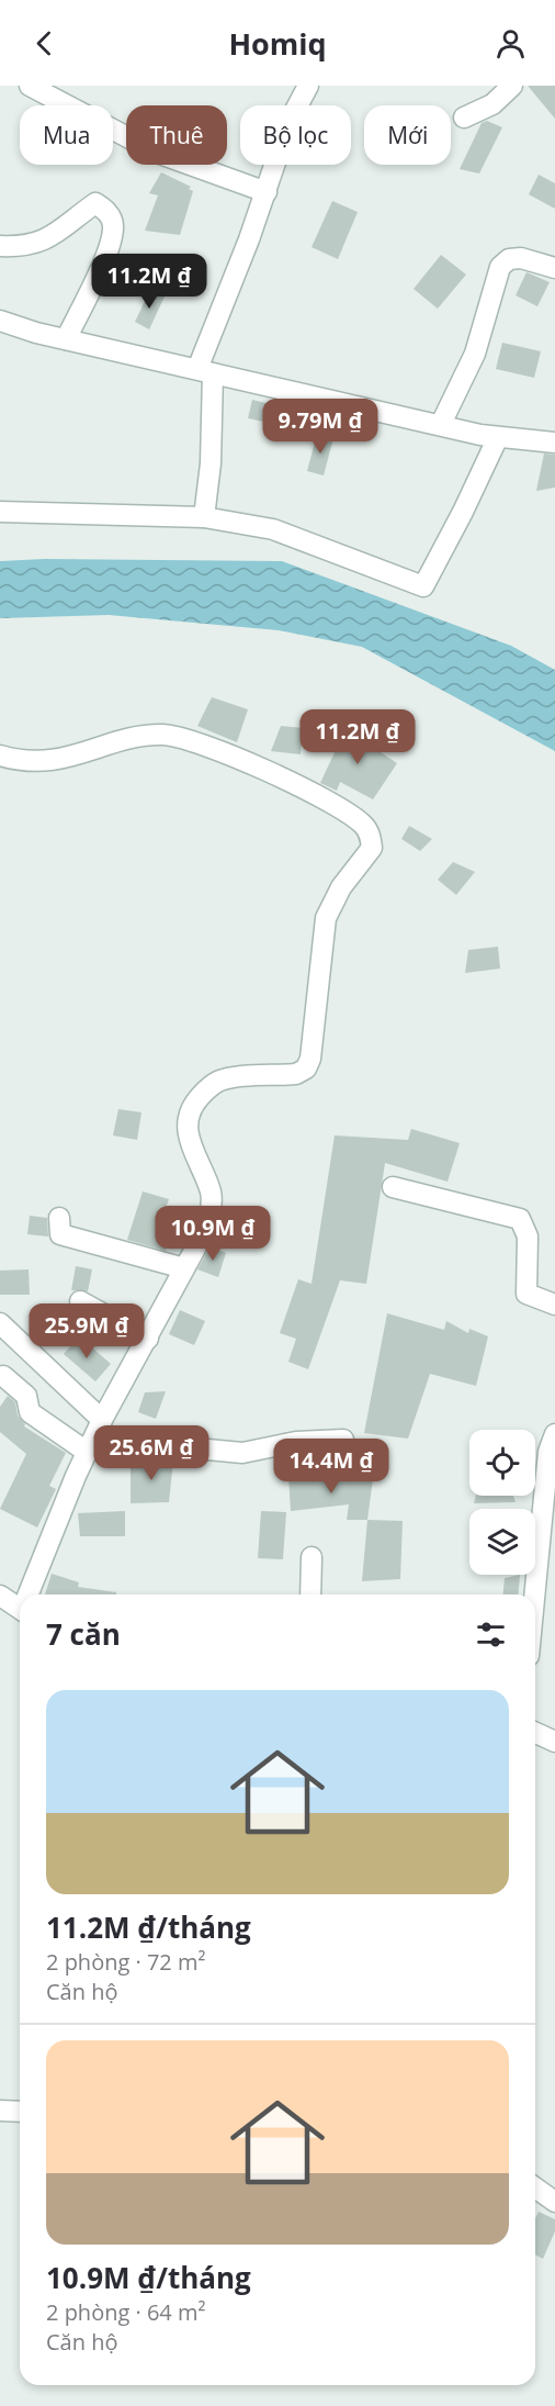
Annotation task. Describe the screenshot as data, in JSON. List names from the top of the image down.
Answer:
{
  "page": {
    "header": "Homiq",
    "chip": [
      "Mua",
      "Thuê",
      "Bộ lọc",
      "Mới"
    ],
    "price": [
      "11.2M ₫",
      "9.79M ₫",
      "11.2M ₫",
      "10.9M ₫",
      "25.9M ₫",
      "25.6M ₫",
      "14.4M ₫"
    ],
    "heading": "7 căn",
    "list": [
      {
        "name": "11.2M ₫/tháng",
        "note": "2 phòng · 72 m² · Căn hộ"
      },
      {
        "name": "10.9M ₫/tháng",
        "note": "2 phòng · 64 m² · Căn hộ"
      }
    ]
  }
}
